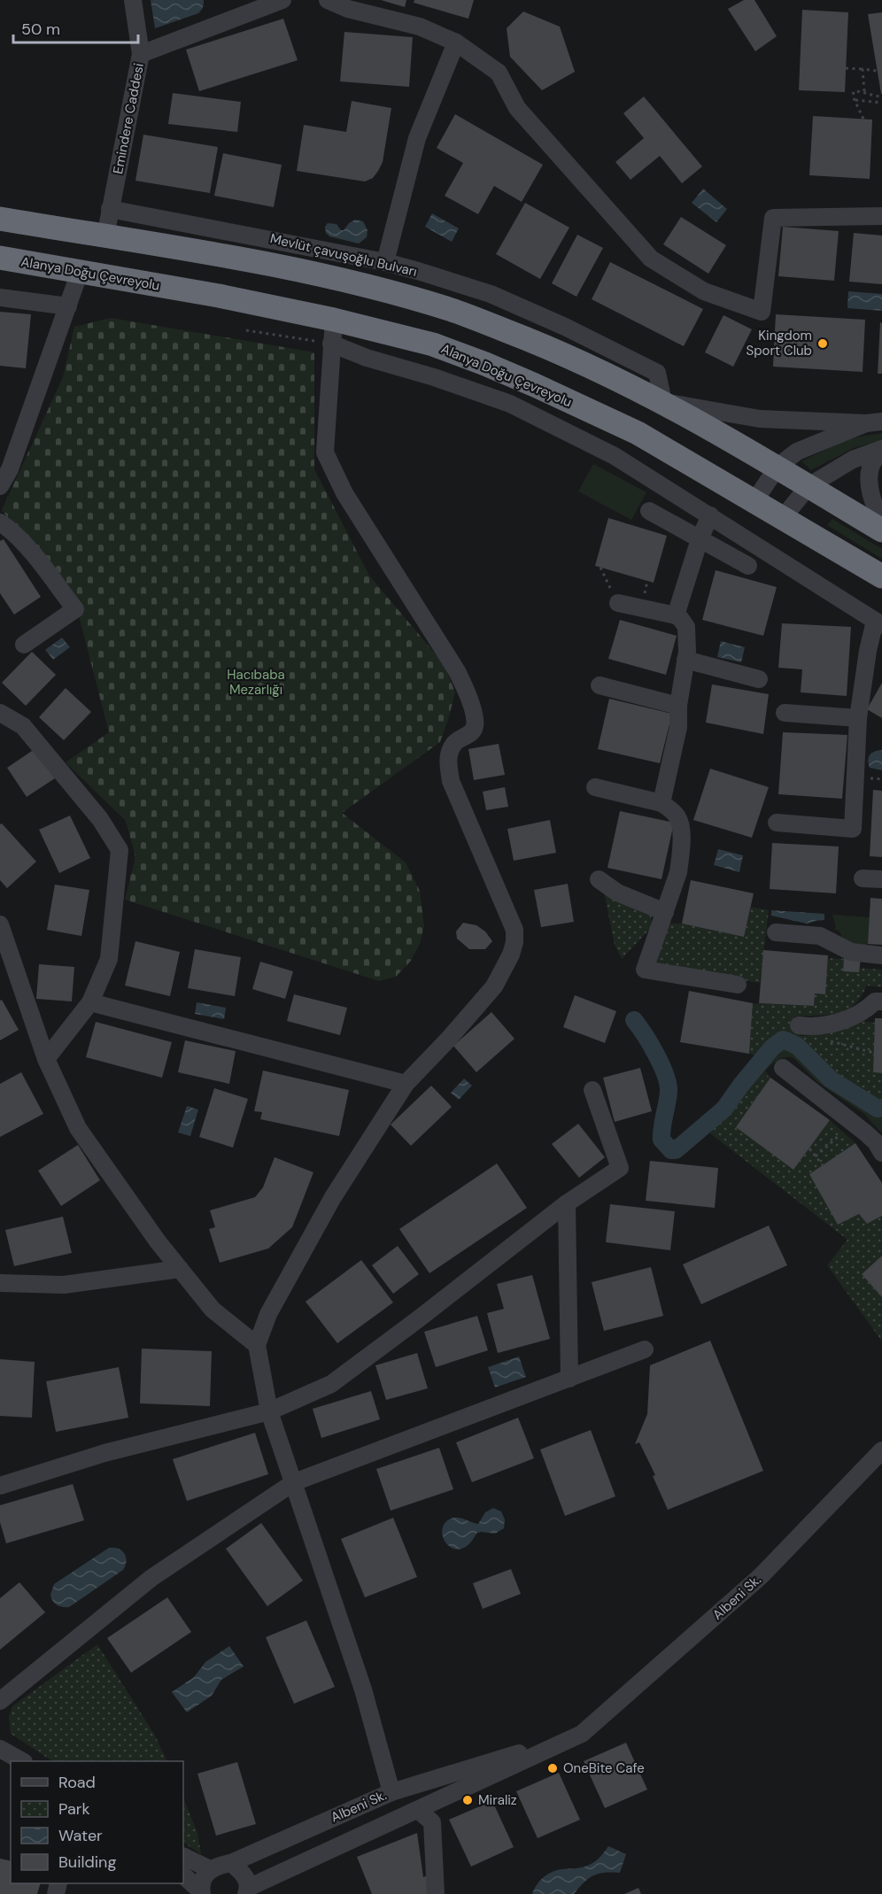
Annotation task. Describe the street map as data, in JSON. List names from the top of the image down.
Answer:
{
  "streets": {
    "highway": ["Alanya Doğu Çevreyolu"],
    "street": ["Emindere Caddesi", "Mevlüt çavuşoğlu Bulvarı", "Albeni Sk."]
  },
  "crossings": [
    ["Emindere Caddesi", "Mevlüt çavuşoğlu Bulvarı"]
  ],
  "parks": ["Hacıbaba Mezarlığı"],
  "places": ["Kingdom Sport Club", "OneBite Cafe", "Miraliz"],
  "legend": [
    "Road",
    "Park",
    "Water",
    "Building"
  ],
  "scale_bar": "50 m"
}
